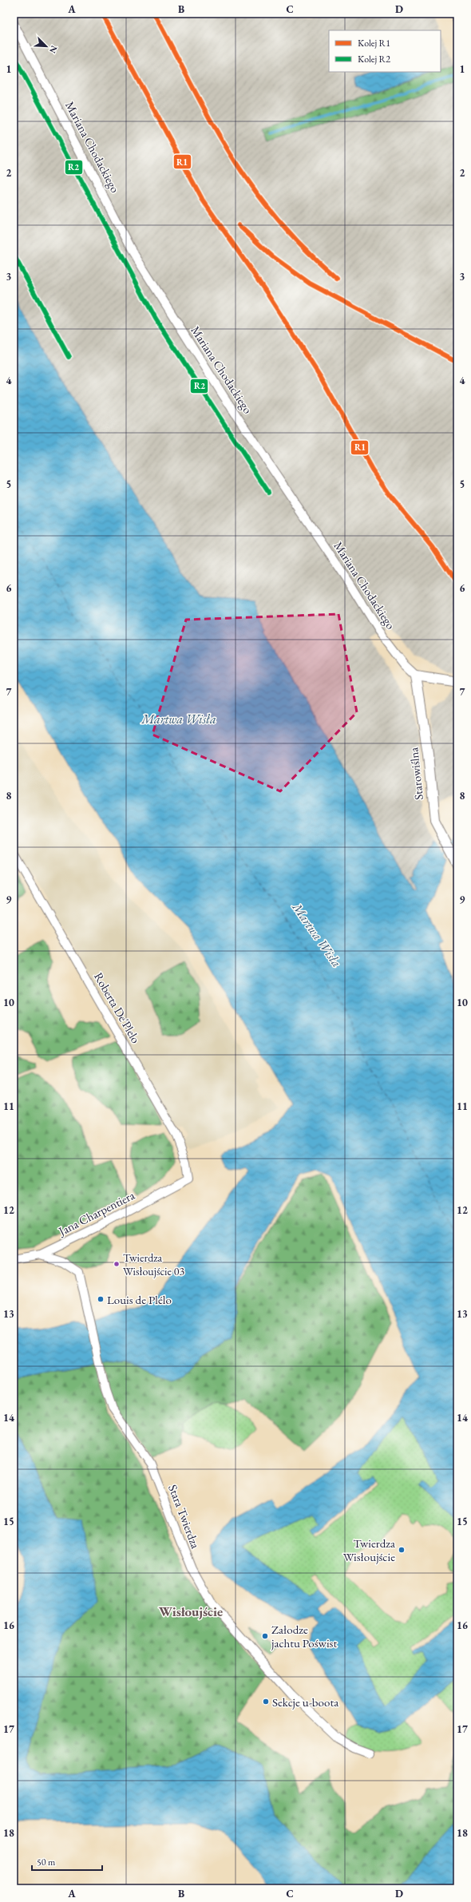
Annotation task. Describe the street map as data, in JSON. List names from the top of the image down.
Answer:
{
  "streets": {
    "street": [
      "Mariana Chodackiego",
      "Starowiślna",
      "Roberta De'Plelo",
      "Jana Charpentiera",
      "Stara Twierdza"
    ]
  },
  "crossings": [
    ["Mariana Chodackiego", "Starowiślna"],
    ["Roberta De'Plelo", "Jana Charpentiera"],
    ["Jana Charpentiera", "Stara Twierdza"]
  ],
  "districts": ["Wisłoujście"],
  "water": ["Martwa Wisła"],
  "places": [
    "Twierdza Wisłoujście 03",
    "Louis de Plélo",
    "Twierdza Wisłoujście",
    "Załodze jachtu Poświst",
    "Sekcje u-boota"
  ],
  "lines": ["rail line R1", "rail line R2"],
  "legend": ["Kolej R1", "Kolej R2"],
  "scale_bar": "50 m",
  "north": "bottom right",
  "grid": {
    "columns": [
      "A",
      "B",
      "C",
      "D"
    ],
    "rows": [
      "1",
      "2",
      "3",
      "4",
      "5",
      "6",
      "7",
      "8",
      "9",
      "10",
      "11",
      "12",
      "13",
      "14",
      "15",
      "16",
      "17",
      "18"
    ]
  }
}
